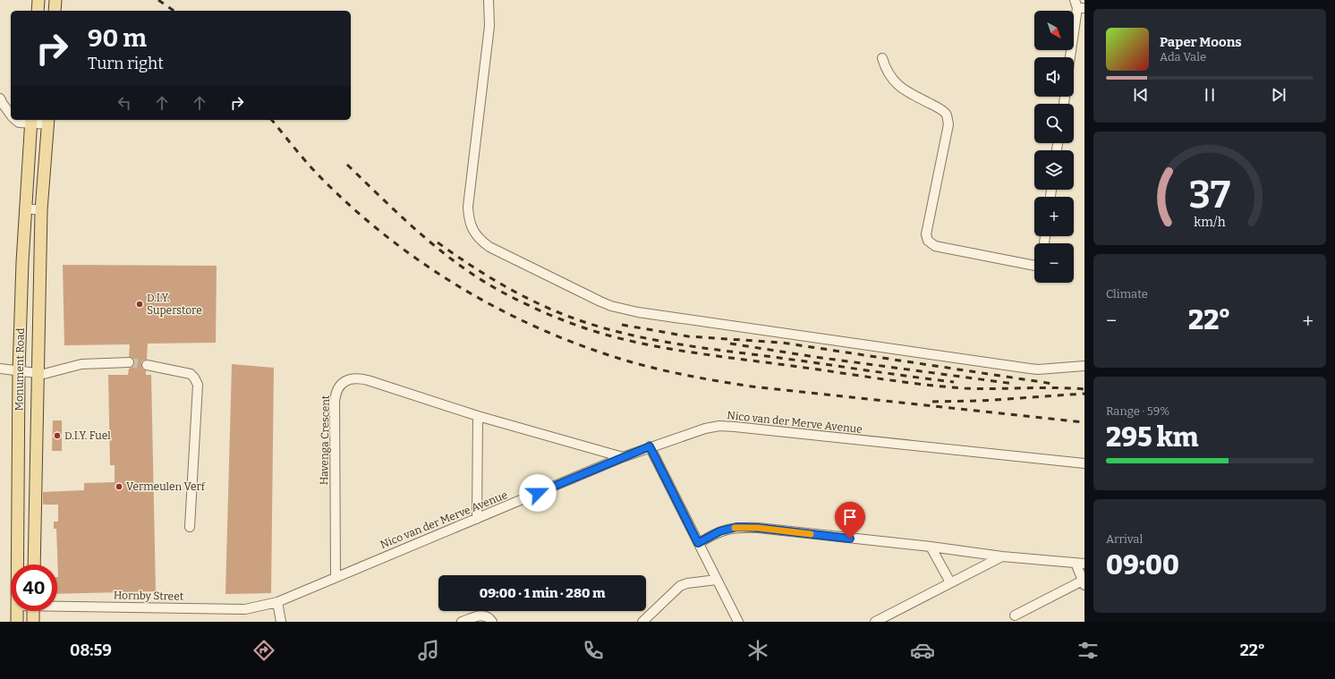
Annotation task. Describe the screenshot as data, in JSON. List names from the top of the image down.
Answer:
{
  "streets": {
    "main road": ["Monument Road"],
    "street": ["Nico van der Merve Avenue", "Havenga Crescent", "Hornby Street"]
  },
  "crossings": [
    ["Nico van der Merve Avenue", "Havenga Crescent"],
    ["Nico van der Merve Avenue", "Hornby Street"]
  ],
  "places": ["D.I.Y. Superstore", "D.I.Y. Fuel", "Vermeulen Verf"],
  "north": "bottom right",
  "page": {
    "map_buttons": ["+", "−"],
    "turn": ["90 m", "Turn right"],
    "song": ["Paper Moons", "Ada Vale"],
    "tile": [
      "Climate",
      ["Range · 59%", "295 km"],
      ["Arrival", "09:00"]
    ],
    "heat": ["−", "22°", "+"],
    "limit": "40",
    "trip": "09:00 · 1 min · 280 m",
    "tabs": ["08:59", "22°"],
    "gauge": ["37", "km/h"]
  }
}
